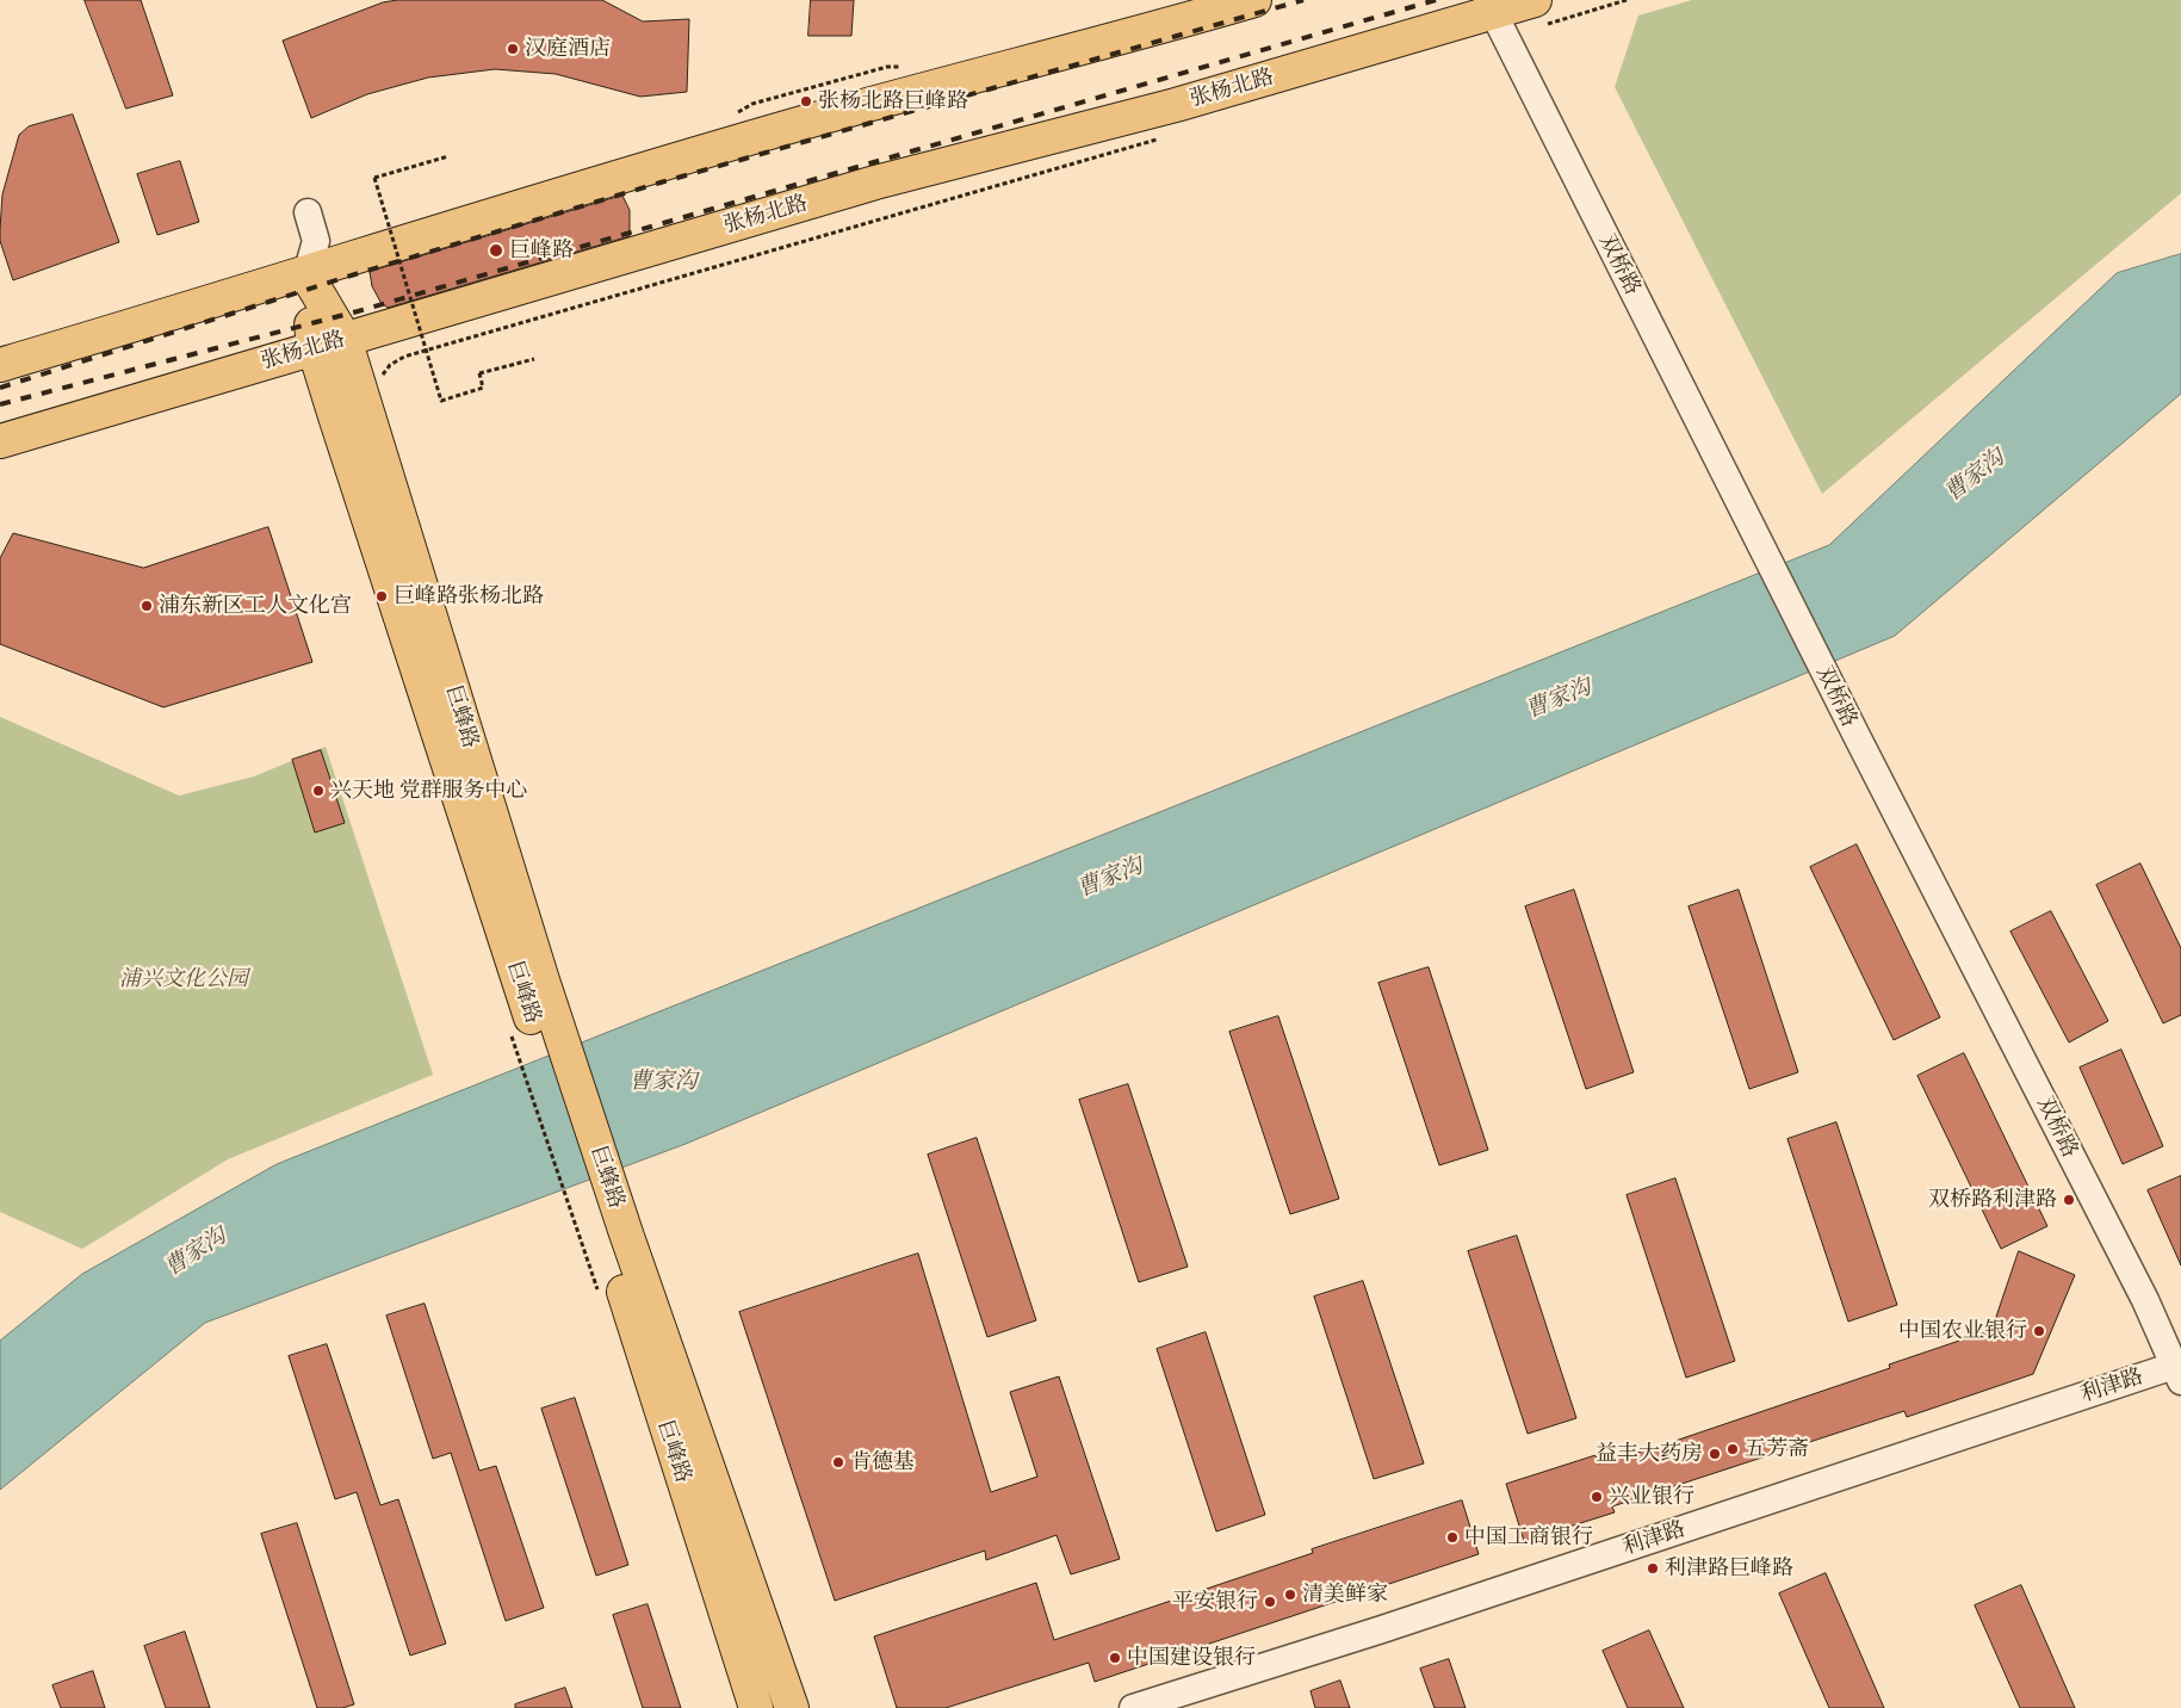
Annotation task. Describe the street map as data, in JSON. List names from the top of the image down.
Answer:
{
  "streets": {
    "main road": ["张杨北路", "巨蜂路", "巨峰路"],
    "street": ["双桥路", "利津路"]
  },
  "crossings": [
    ["张杨北路", "双桥路"],
    ["张杨北路", "巨蜂路"],
    ["张杨北路", "巨峰路"],
    ["双桥路", "利津路"],
    ["巨蜂路", "巨峰路"]
  ],
  "water": ["曹家沟"],
  "parks": ["浦兴文化公园"],
  "places": [
    "汉庭酒店",
    "张杨北路巨峰路",
    "巨峰路",
    "巨峰路张杨北路",
    "浦东新区工人文化宫",
    "兴天地 党群服务中心",
    "双桥路利津路",
    "中国农业银行",
    "五芳斋",
    "益丰大药房",
    "肯德基",
    "兴业银行",
    "中国工商银行",
    "利津路巨峰路",
    "清美鲜家",
    "平安银行",
    "中国建设银行"
  ]
}
